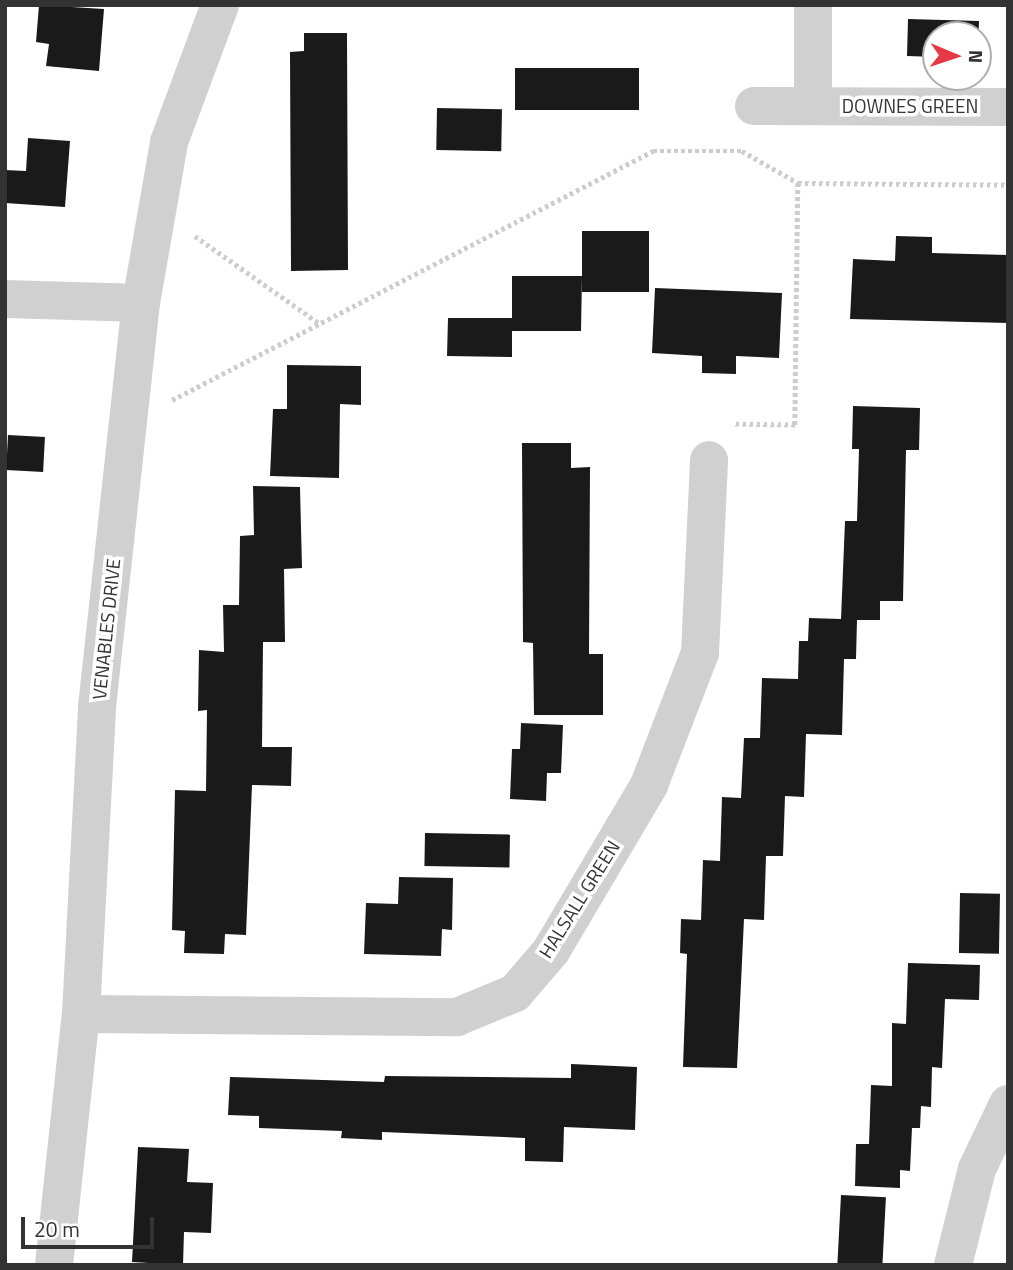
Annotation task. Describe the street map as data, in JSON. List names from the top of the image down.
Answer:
{
  "streets": {
    "street": ["DOWNES GREEN", "VENABLES DRIVE", "HALSALL GREEN"]
  },
  "crossings": [
    ["VENABLES DRIVE", "HALSALL GREEN"]
  ],
  "scale_bar": "20 m",
  "north": "right"
}
